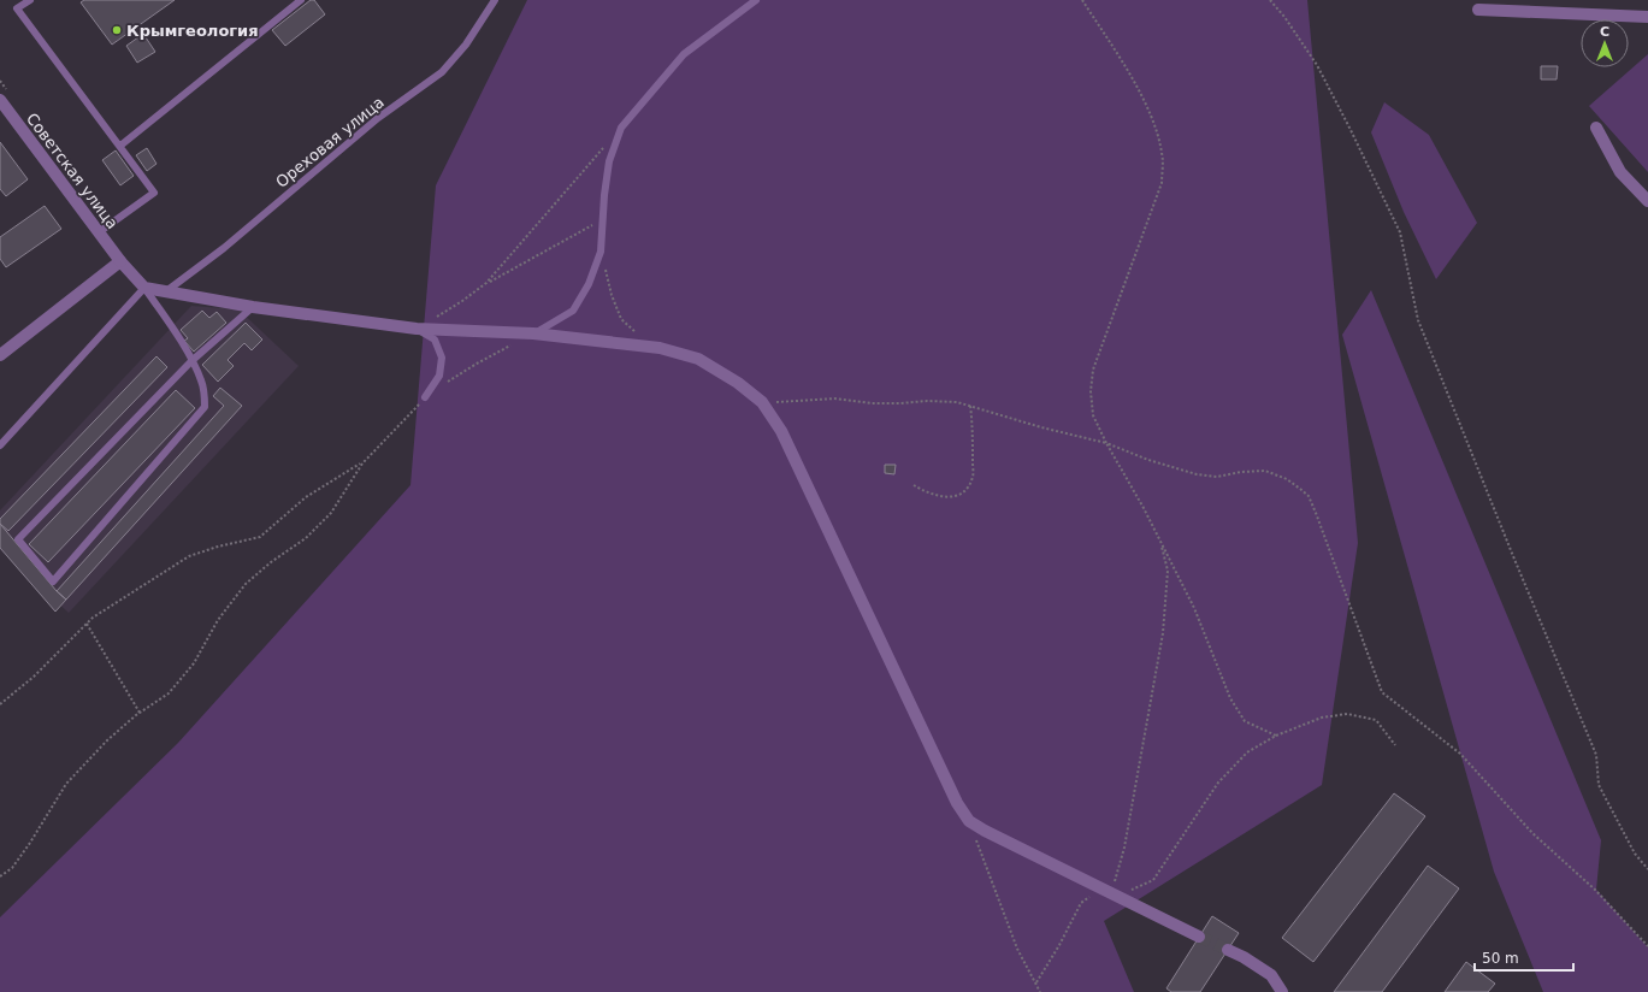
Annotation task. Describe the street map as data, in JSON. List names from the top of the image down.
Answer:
{
  "streets": {
    "street": ["Советская улица"],
    "lane": ["Ореховая улица"]
  },
  "places": ["Крымгеология"],
  "scale_bar": "50 m",
  "north": "top"
}
